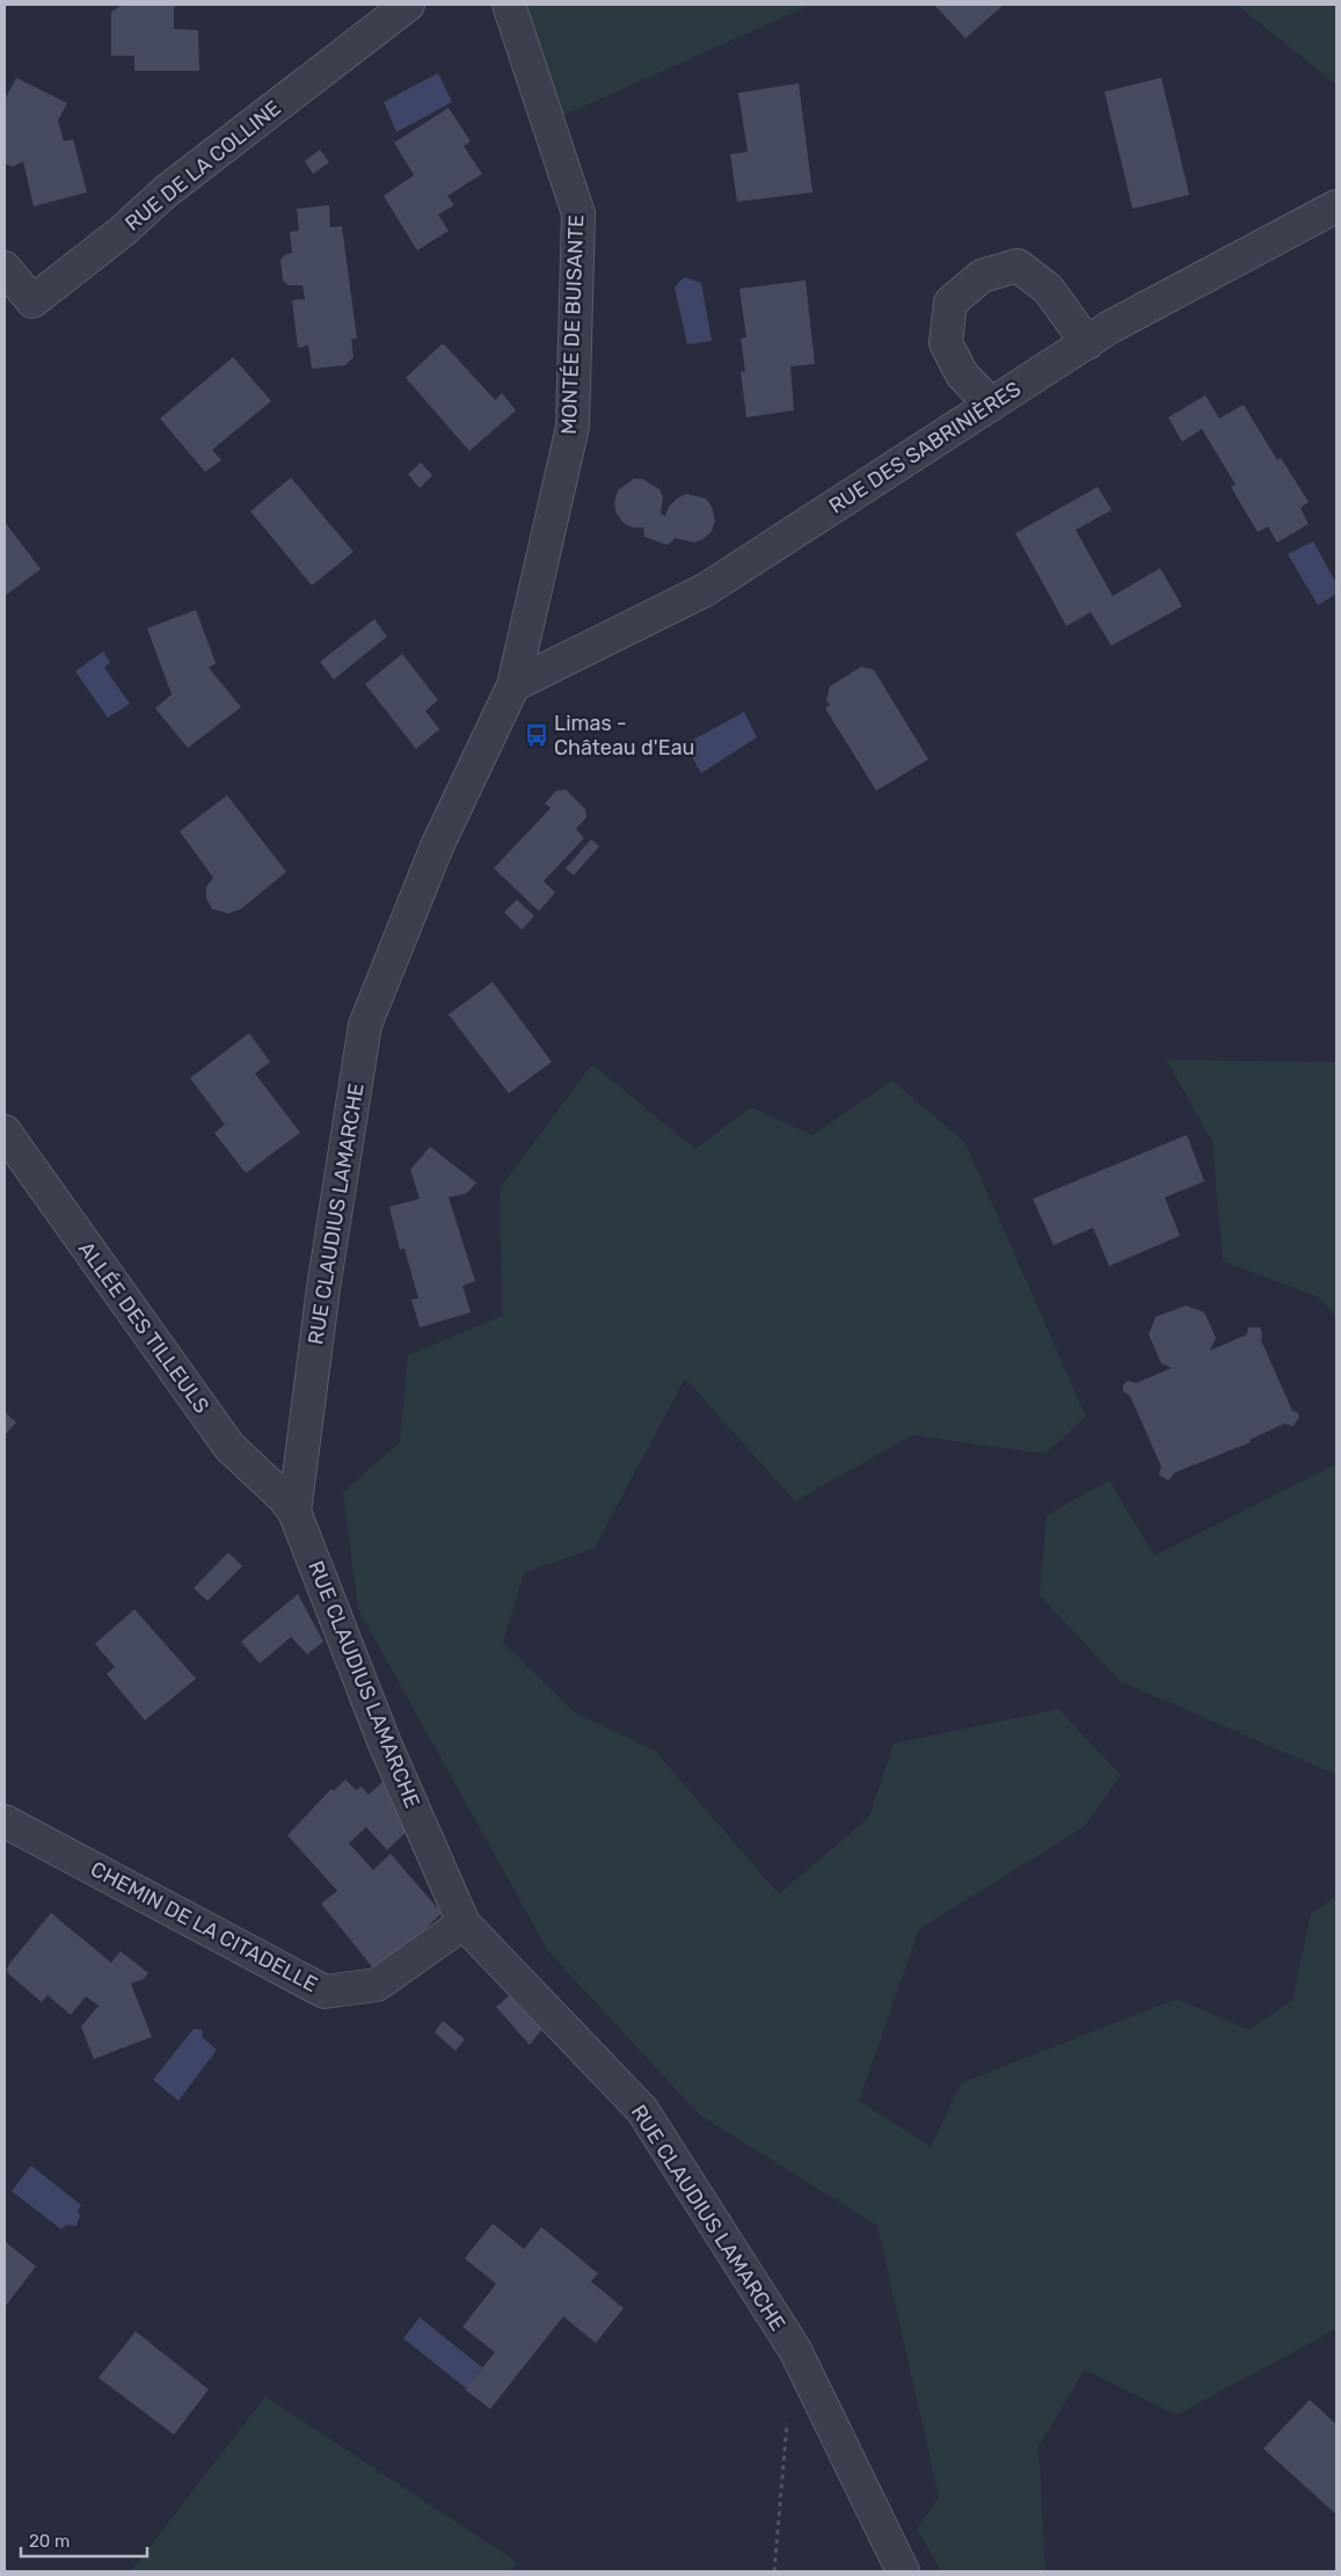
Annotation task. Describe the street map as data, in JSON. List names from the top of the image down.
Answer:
{
  "streets": {
    "street": [
      "RUE DE LA COLLINE",
      "MONTÉE DE BUISANTE",
      "RUE DES SABRINIÈRES",
      "RUE CLAUDIUS LAMARCHE",
      "ALLÉE DES TILLEULS",
      "CHEMIN DE LA CITADELLE"
    ]
  },
  "crossings": [
    ["MONTÉE DE BUISANTE", "RUE DES SABRINIÈRES"],
    ["MONTÉE DE BUISANTE", "RUE CLAUDIUS LAMARCHE"],
    ["RUE DES SABRINIÈRES", "RUE CLAUDIUS LAMARCHE"],
    ["RUE CLAUDIUS LAMARCHE", "ALLÉE DES TILLEULS"],
    ["RUE CLAUDIUS LAMARCHE", "CHEMIN DE LA CITADELLE"]
  ],
  "places": {
    "bus stop": ["Limas - Château d'Eau"]
  },
  "scale_bar": "20 m"
}
